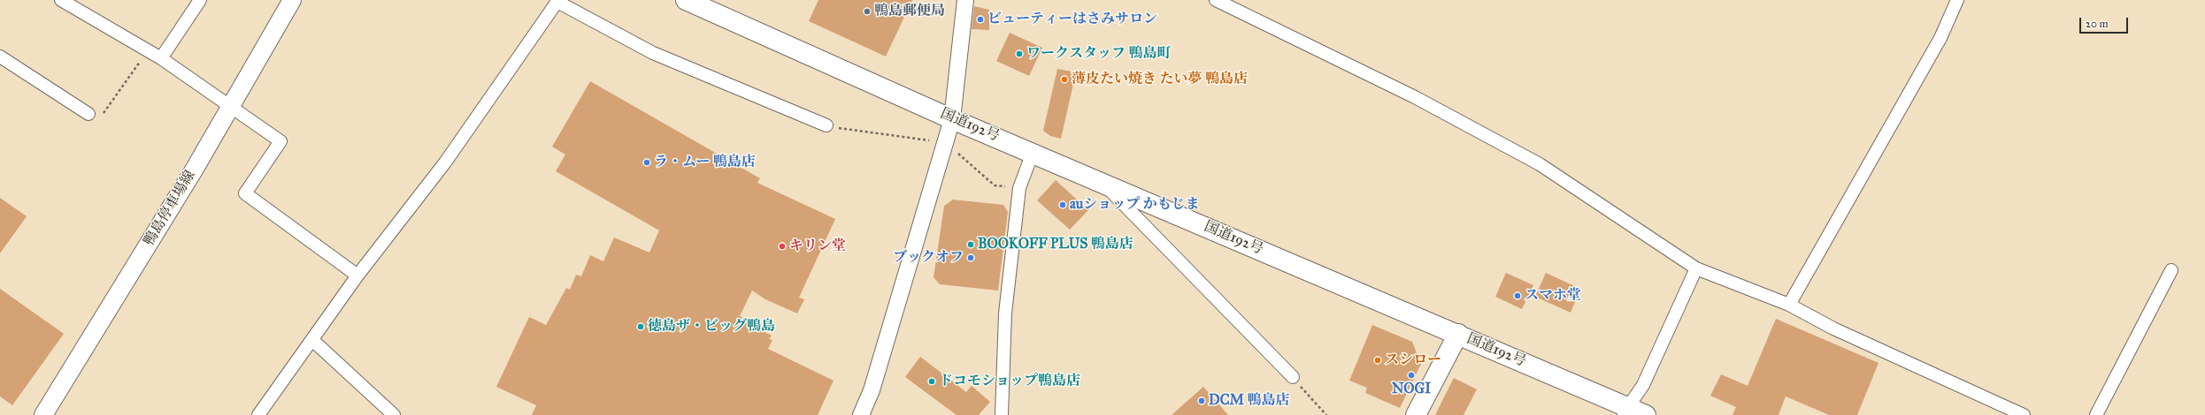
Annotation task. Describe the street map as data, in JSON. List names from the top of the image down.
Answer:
{
  "streets": {
    "highway": ["国道192号"],
    "main road": ["鴨島停車場線"]
  },
  "places": [
    "鴨島郵便局",
    "ビューティーはさみサロン",
    "ワークスタッフ 鴨島町",
    "薄皮たい焼き たい夢 鴨島店",
    "ラ・ムー 鴨島店",
    "auショップ かもじま",
    "BOOKOFF PLUS 鴨島店",
    "キリン堂",
    "ブックオフ",
    "スマホ堂",
    "徳島ザ・ビッグ鴨島",
    "スシロー",
    "NOGI",
    "ドコモショップ鴨島店",
    "DCM 鴨島店"
  ],
  "scale_bar": "20 m"
}
